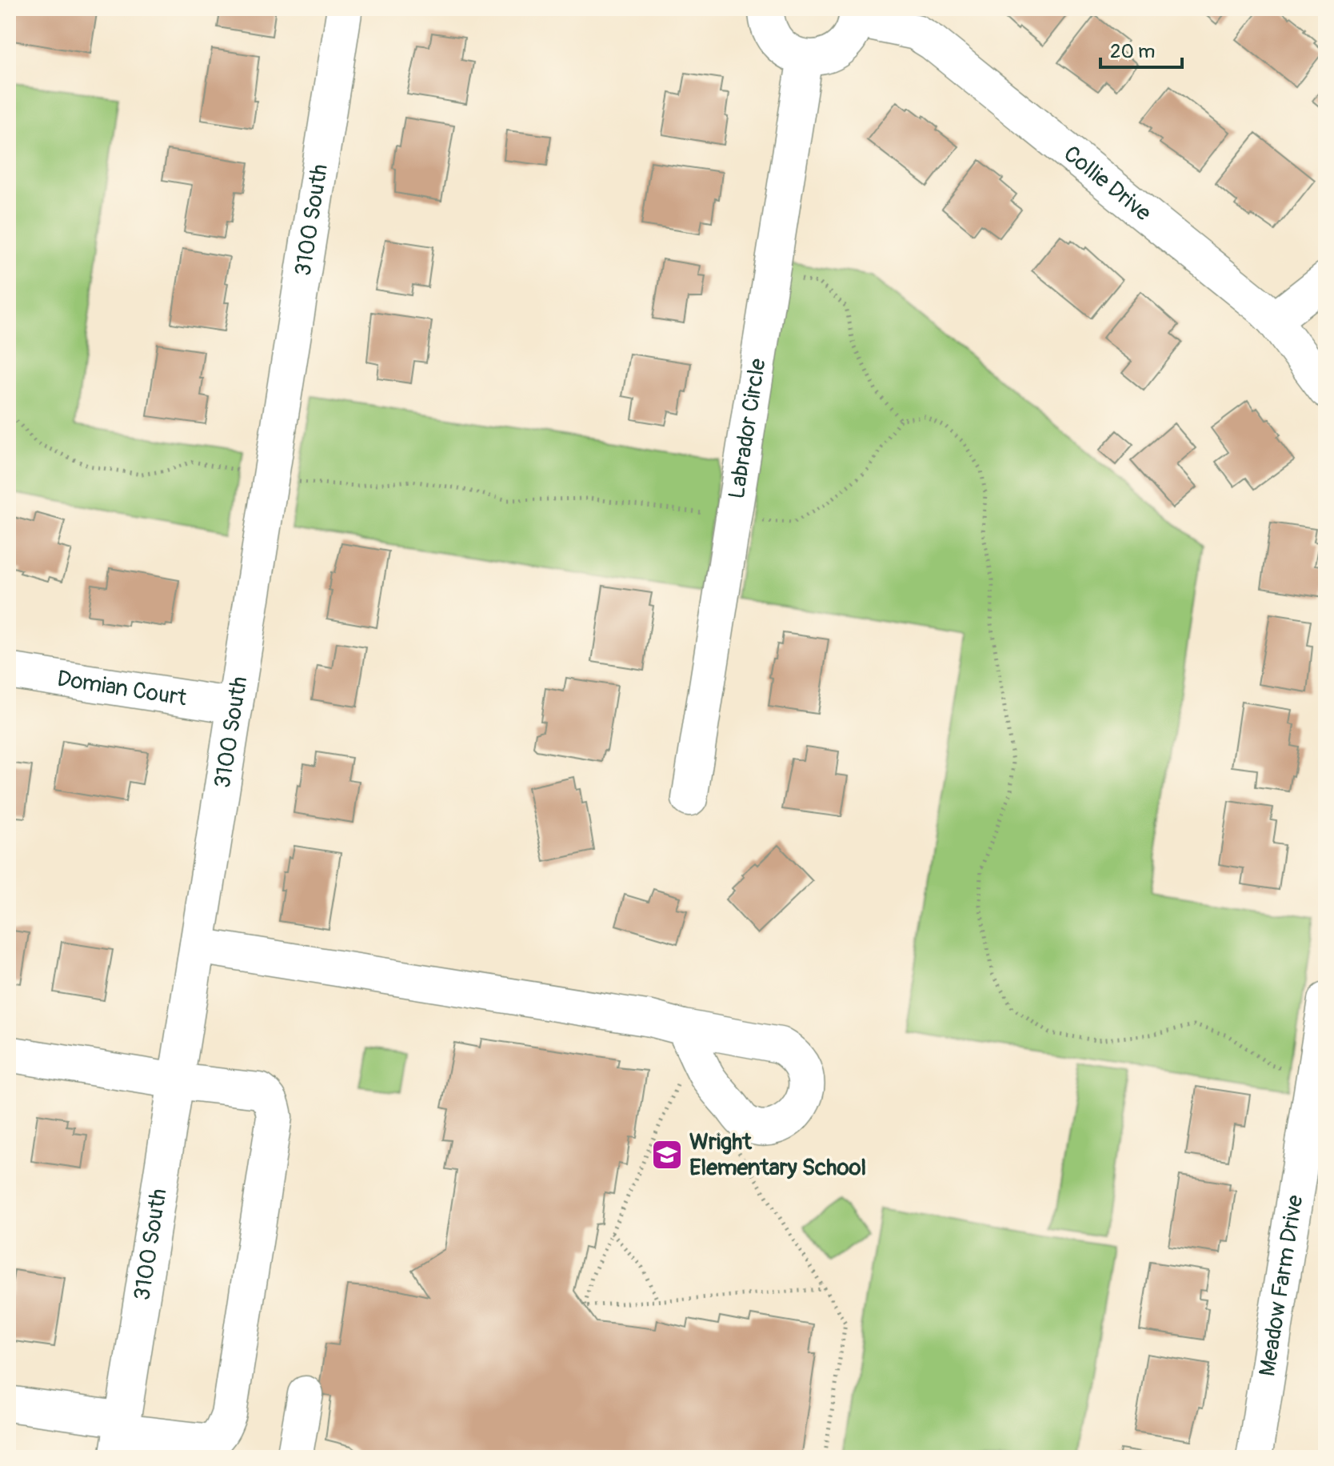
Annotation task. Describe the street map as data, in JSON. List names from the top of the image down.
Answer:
{
  "streets": {
    "street": [
      "Collie Drive",
      "3100 South",
      "Labrador Circle",
      "Domian Court",
      "Meadow Farm Drive"
    ]
  },
  "crossings": [
    ["3100 South", "Domian Court"]
  ],
  "places": {
    "school or university": ["Wright Elementary School"]
  },
  "scale_bar": "20 m"
}
